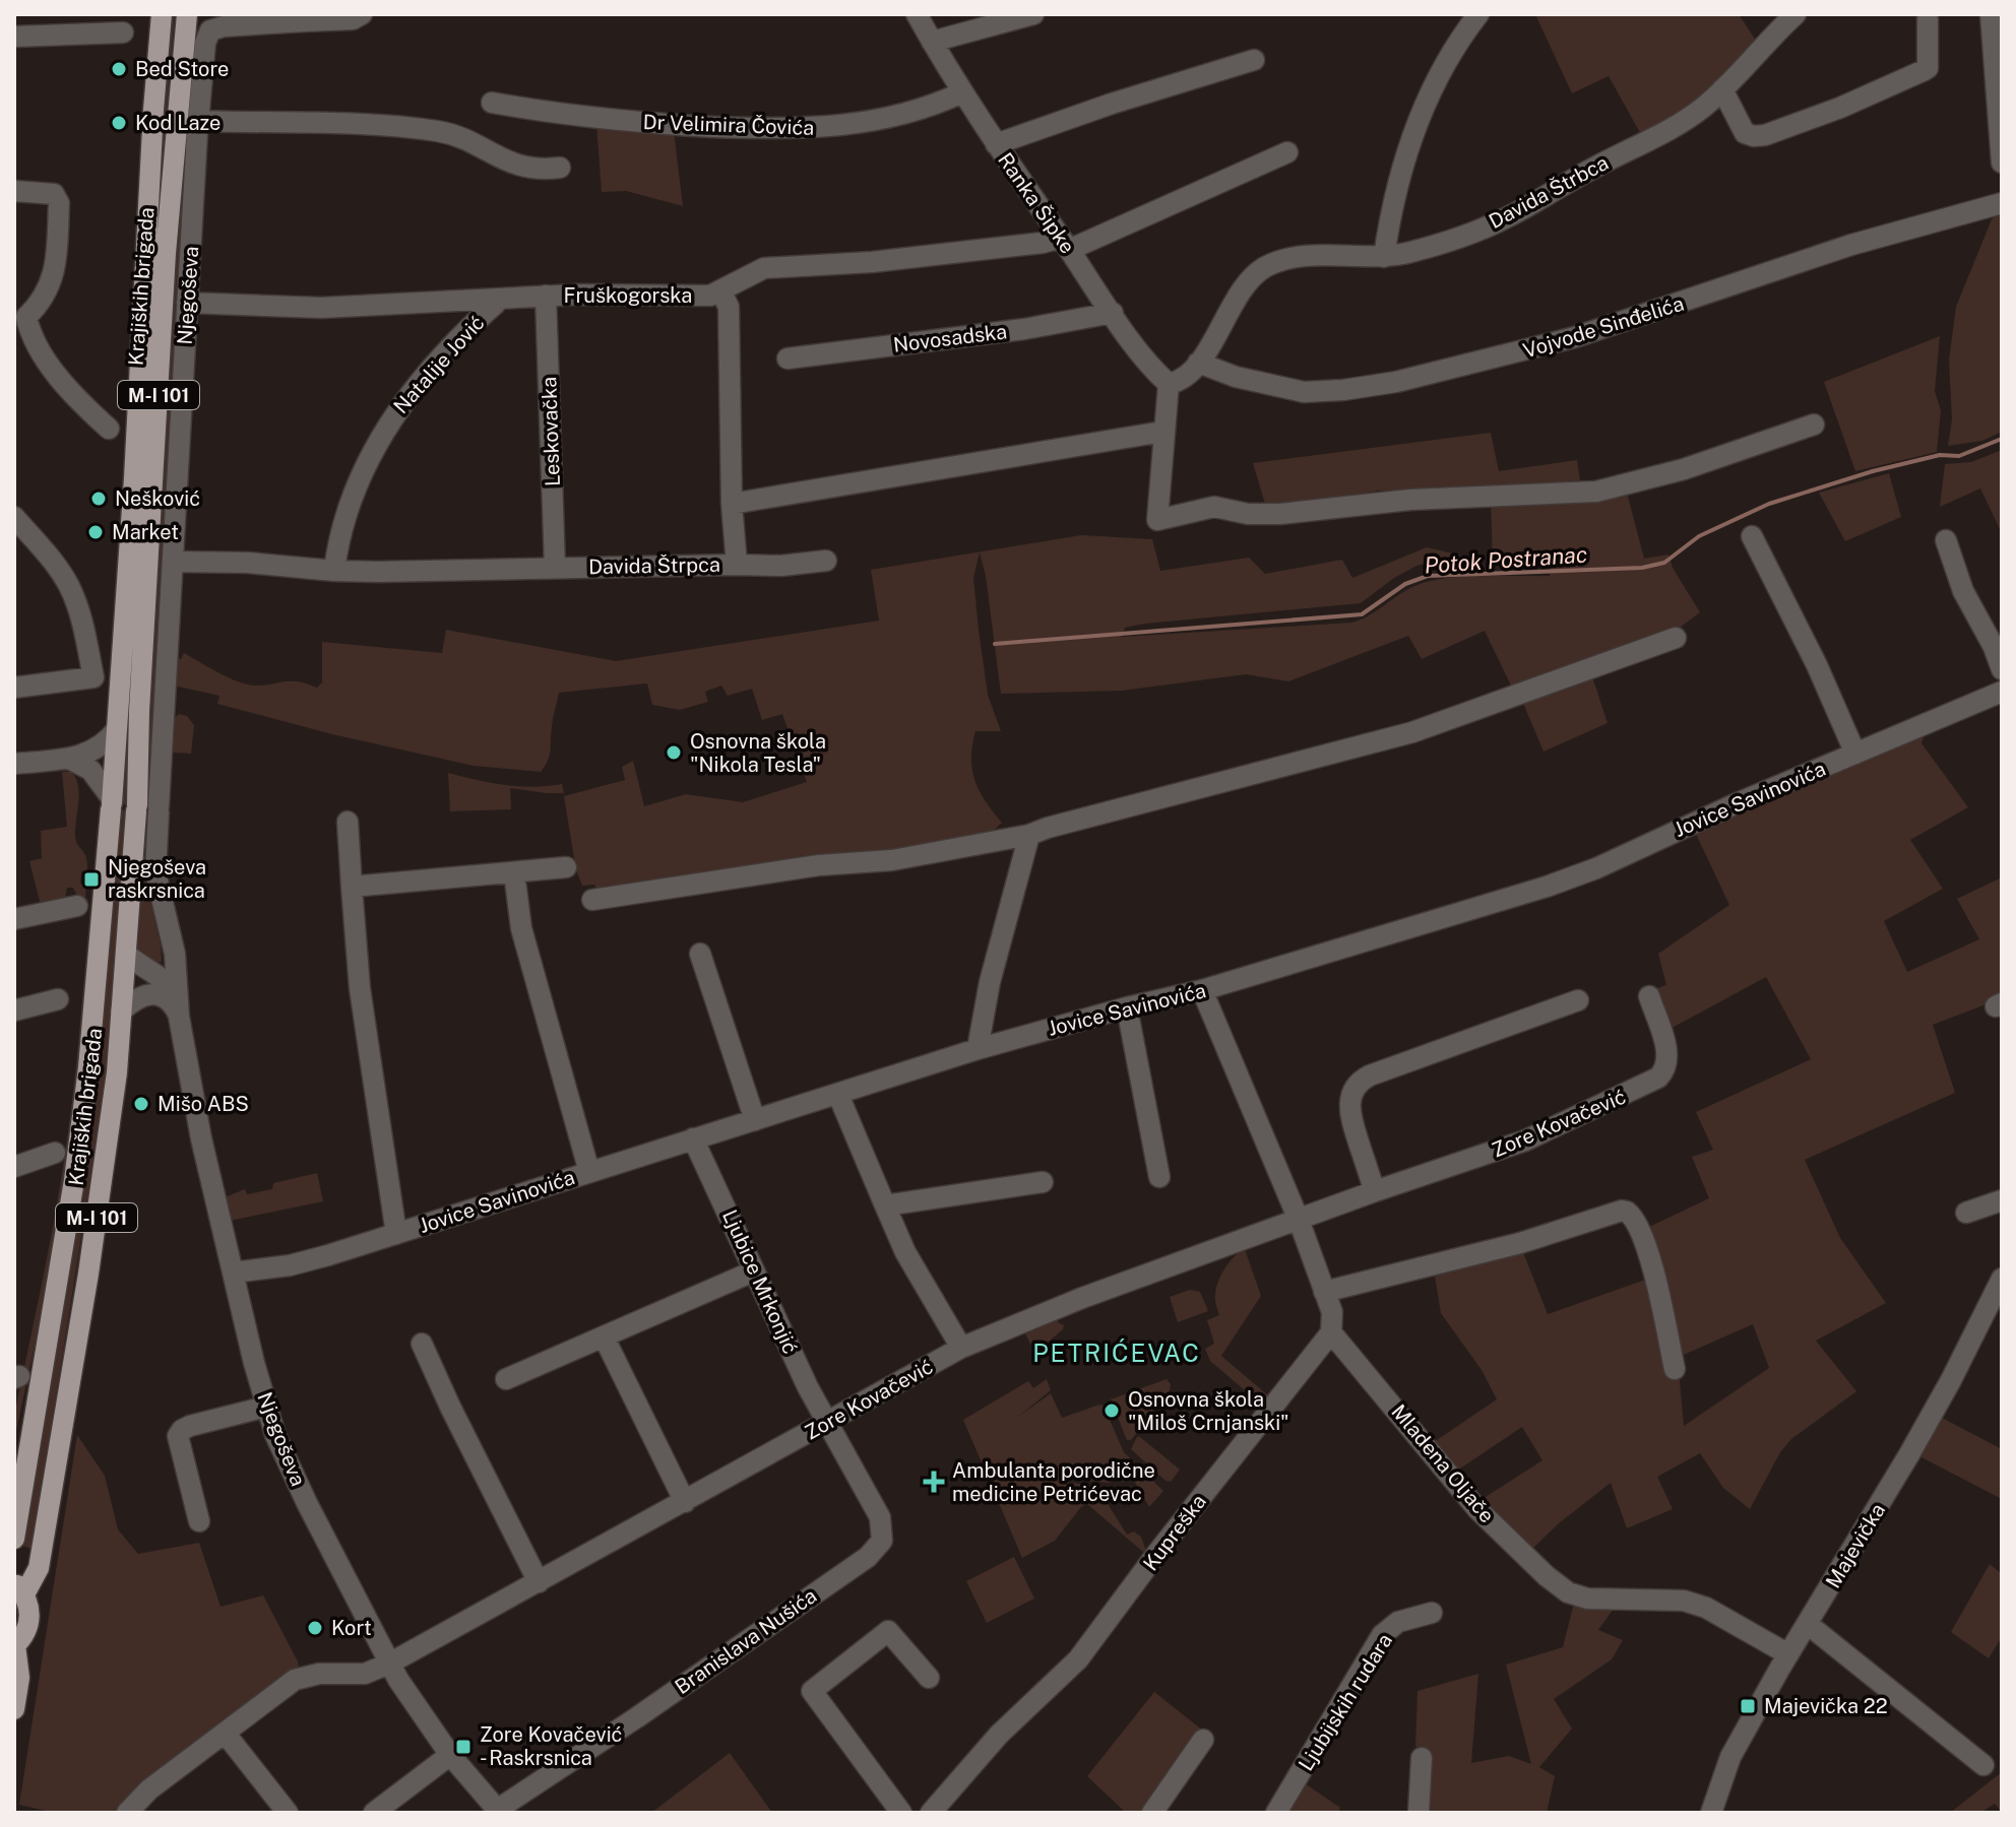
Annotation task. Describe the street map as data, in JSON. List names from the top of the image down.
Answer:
{
  "streets": {
    "main road": ["Krajiških brigada", "M-I 101"],
    "street": [
      "Dr Velimira Čovića",
      "Davida Štrbca",
      "Ranka Šipke",
      "Njegoševa",
      "Fruškogorska",
      "Vojvode Sinđelića",
      "Novosadska",
      "Natalije Jović",
      "Leskovačka",
      "Davida Štrpca",
      "Jovice Savinovića",
      "Zore Kovačević",
      "Ljubice Mrkonjić",
      "Mladena Oljače",
      "Kupreška",
      "Majevička",
      "Branislava Nušića",
      "Ljubijskih rudara"
    ]
  },
  "crossings": [
    ["Dr Velimira Čovića", "Ranka Šipke"],
    ["Davida Štrbca", "Ranka Šipke"],
    ["Davida Štrbca", "Vojvode Sinđelića"],
    ["Ranka Šipke", "Fruškogorska"],
    ["Ranka Šipke", "Novosadska"],
    ["Krajiških brigada", "Njegoševa"],
    ["Njegoševa", "Fruškogorska"],
    ["Njegoševa", "Davida Štrpca"],
    ["Njegoševa", "Jovice Savinovića"],
    ["Njegoševa", "Zore Kovačević"],
    ["Njegoševa", "Branislava Nušića"],
    ["Fruškogorska", "Natalije Jović"],
    ["Fruškogorska", "Leskovačka"],
    ["Fruškogorska", "Davida Štrpca"],
    ["Natalije Jović", "Davida Štrpca"],
    ["Leskovačka", "Davida Štrpca"],
    ["Jovice Savinovića", "Ljubice Mrkonjić"],
    ["Zore Kovačević", "Ljubice Mrkonjić"],
    ["Zore Kovačević", "Branislava Nušića"],
    ["Ljubice Mrkonjić", "Branislava Nušića"],
    ["Mladena Oljače", "Kupreška"],
    ["Mladena Oljače", "Majevička"]
  ],
  "districts": ["PETRIĆEVAC"],
  "water": ["Potok Postranac"],
  "places": {
    "other": [
      "Bed Store",
      "Kod Laze",
      "Nešković",
      "Market",
      "Osnovna škola \"Nikola Tesla\"",
      "Mišo ABS",
      "Osnovna škola \"Miloš Crnjanski\"",
      "Kort"
    ],
    "transit": ["Njegoševa raskrsnica", "Majevička 22", "Zore Kovačević - Raskrsnica"],
    "health": ["Ambulanta porodične medicine Petrićevac"]
  }
}
